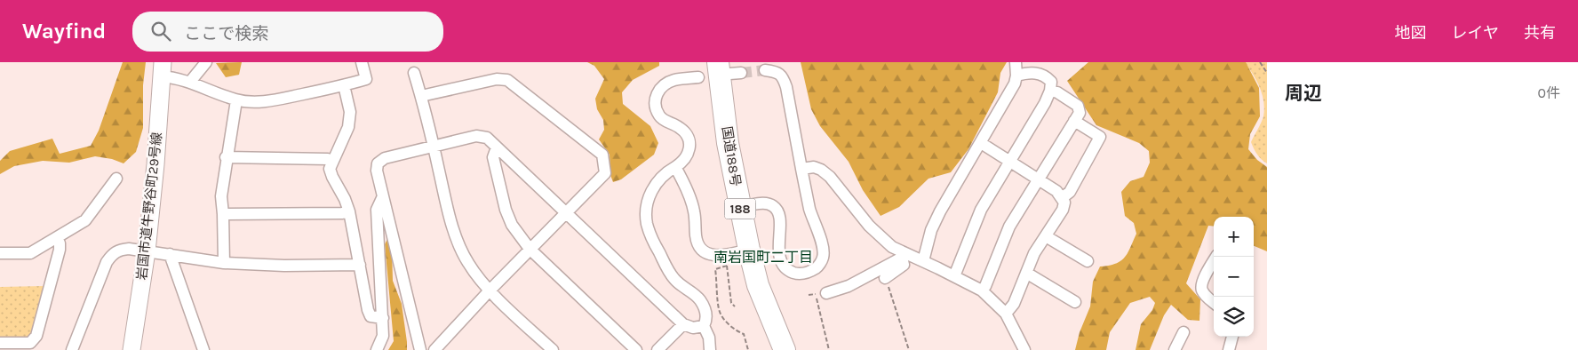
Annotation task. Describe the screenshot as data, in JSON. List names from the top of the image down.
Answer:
{
  "streets": {
    "highway": ["国道188号", "188"],
    "street": ["岩国市道牛野谷町29号線"]
  },
  "districts": ["南岩国町二丁目"],
  "page": {
    "header": "Wayfind",
    "search": "ここで検索",
    "nav": ["地図", "レイヤ", "共有"],
    "heading": ["周辺", "0件"],
    "map_buttons": ["+", "−"]
  }
}
